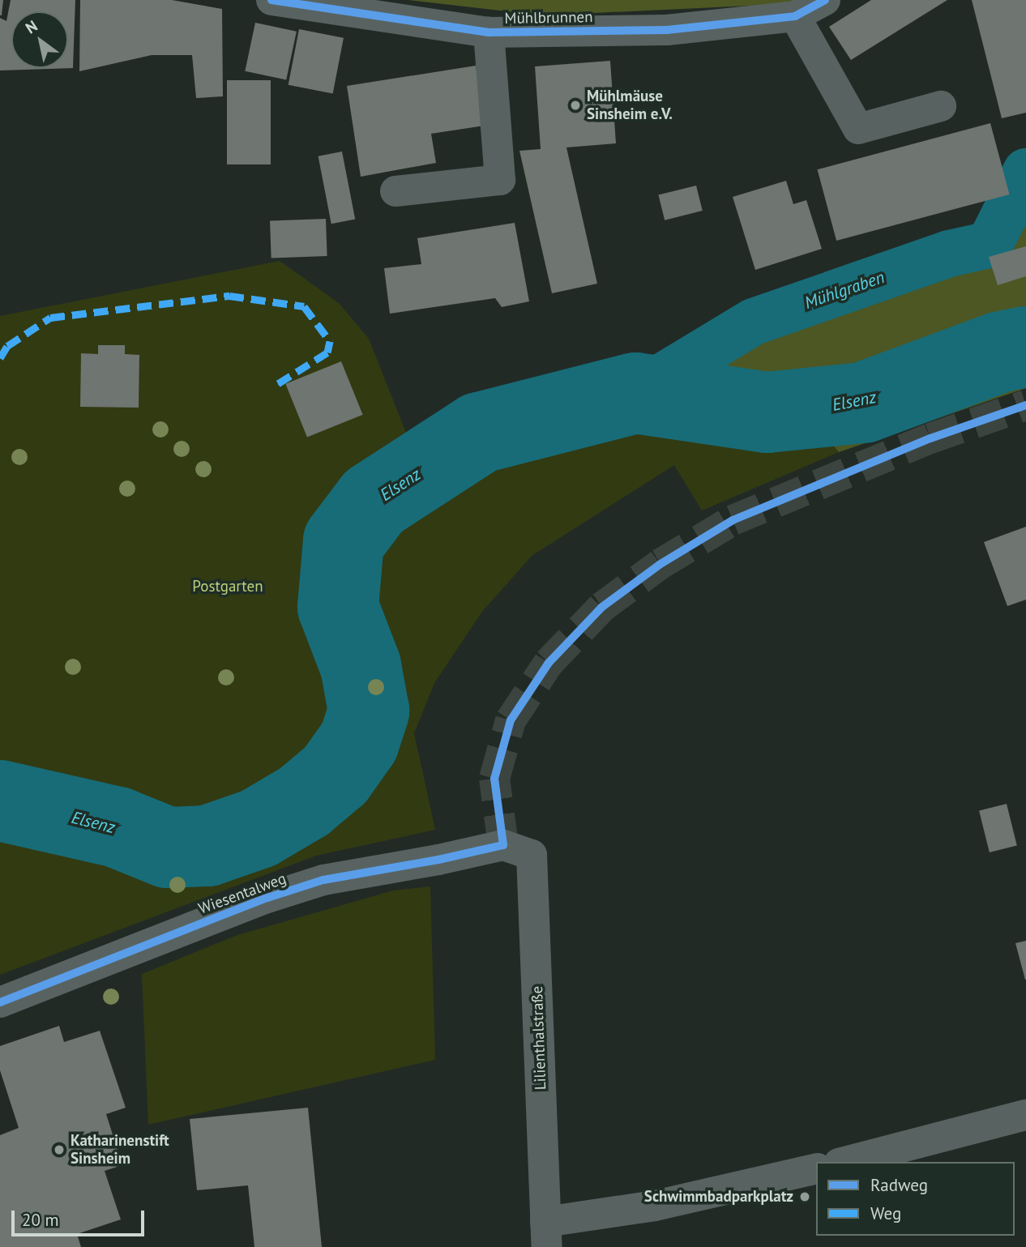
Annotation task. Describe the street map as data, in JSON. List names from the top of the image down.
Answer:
{
  "streets": {
    "street": ["Mühlbrunnen", "Wiesentalweg", "Lilienthalstraße"]
  },
  "crossings": [
    ["Wiesentalweg", "Lilienthalstraße"]
  ],
  "water": ["Mühlgraben", "Elsenz"],
  "parks": ["Postgarten"],
  "places": ["Mühlmäuse Sinsheim e.V.", "Katharinenstift Sinsheim", "Schwimmbadparkplatz"],
  "legend": ["Radweg", "Weg"],
  "scale_bar": "20 m",
  "north": "top left"
}
